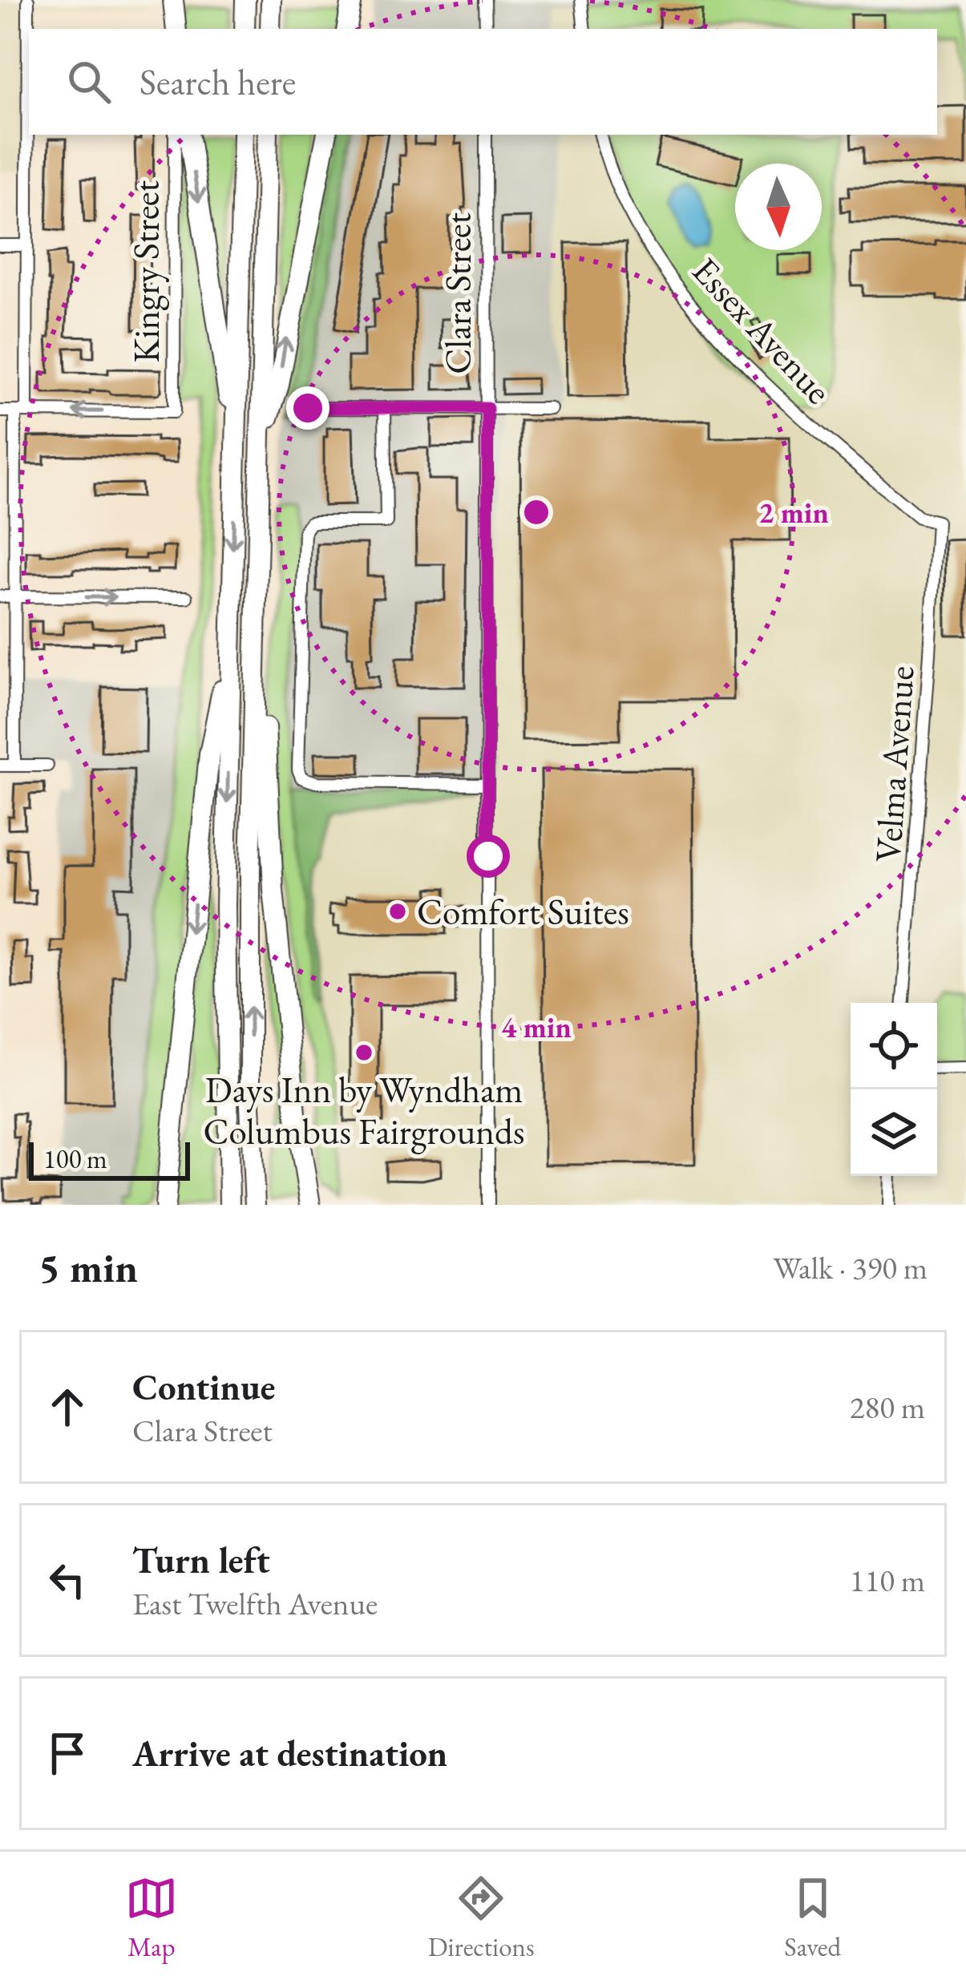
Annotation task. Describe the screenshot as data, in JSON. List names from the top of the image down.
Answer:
{
  "streets": {
    "street": [
      "Kingry Street",
      "Clara Street",
      "Essex Avenue",
      "Velma Avenue"
    ]
  },
  "crossings": [
    ["Essex Avenue", "Velma Avenue"]
  ],
  "places": ["Comfort Suites", "Days Inn by Wyndham Columbus Fairgrounds"],
  "scale_bar": "100 m",
  "north": "bottom",
  "page": {
    "search": "Search here",
    "scale": "100 m",
    "heading": ["5 min", "Walk · 390 m"],
    "list": [
      ["Continue", "Clara Street", "280 m"],
      ["Turn left", "East Twelfth Avenue", "110 m"],
      "Arrive at destination"
    ],
    "nav": ["Map", "Directions", "Saved"]
  },
  "rings": ["2 min", "4 min"]
}
